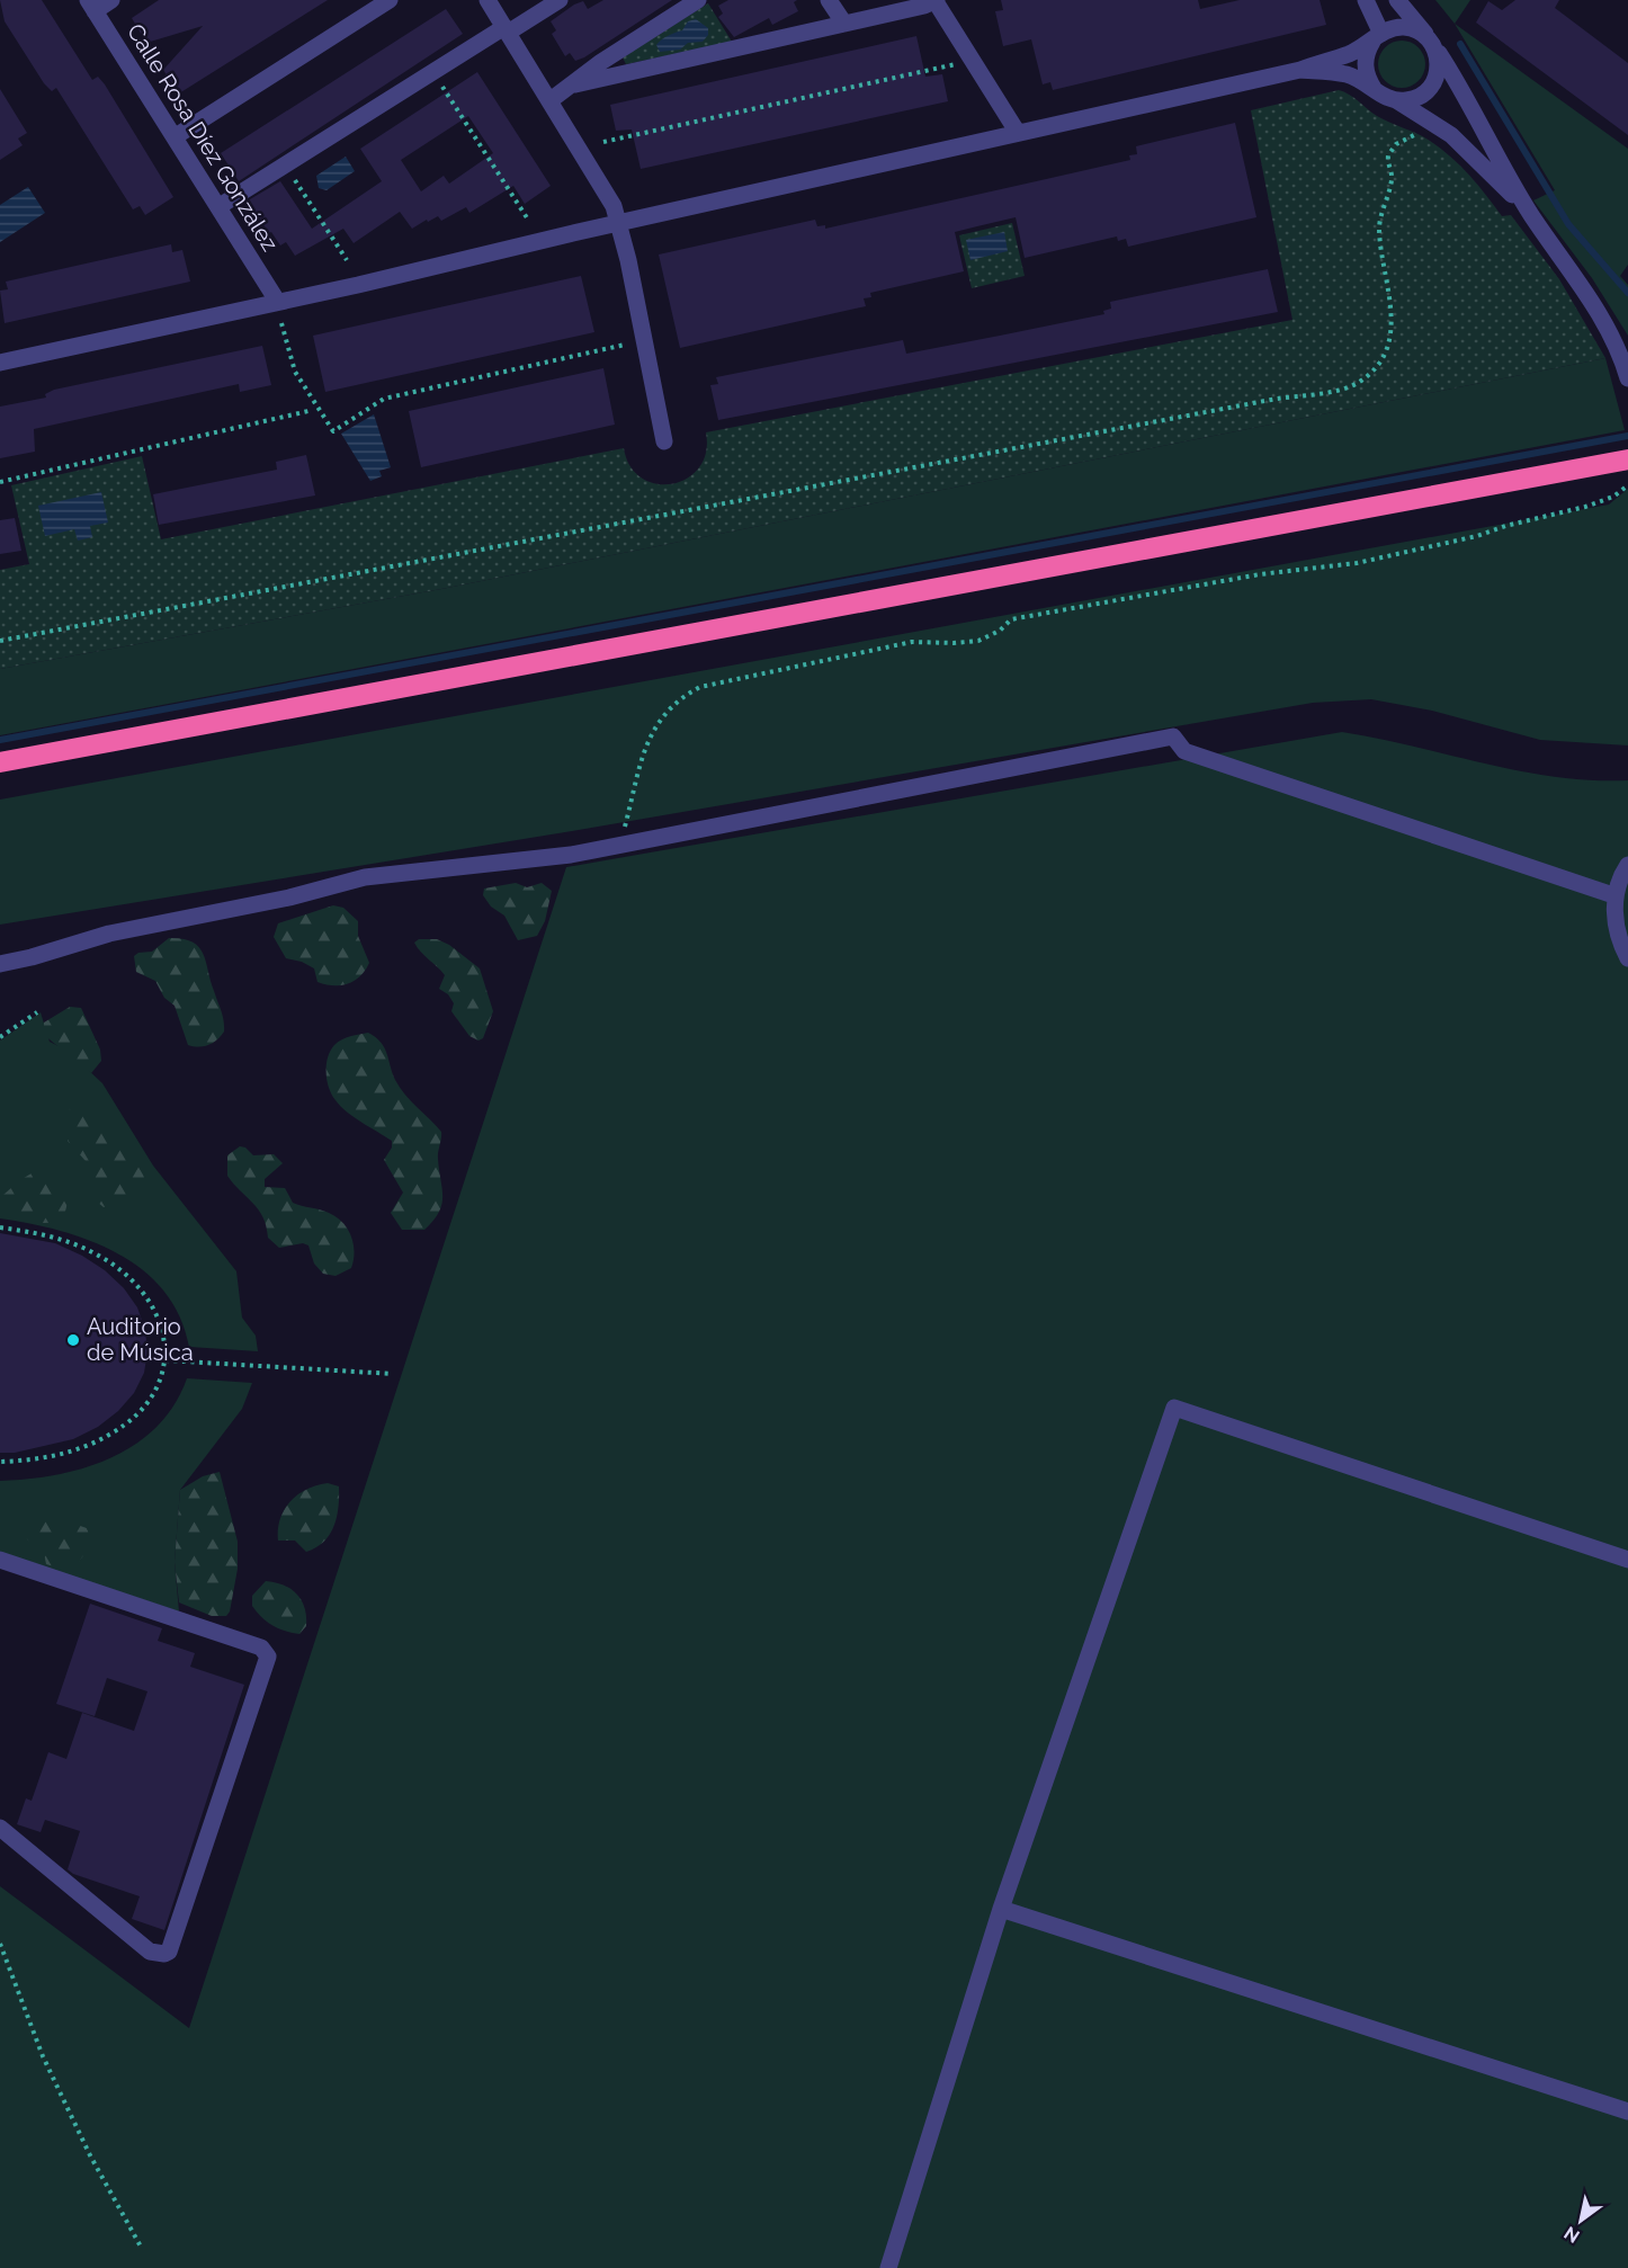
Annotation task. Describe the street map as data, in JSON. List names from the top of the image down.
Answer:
{
  "streets": {
    "street": ["Calle Rosa Díez González"]
  },
  "places": ["Auditorio de Música"],
  "north": "bottom left"
}
